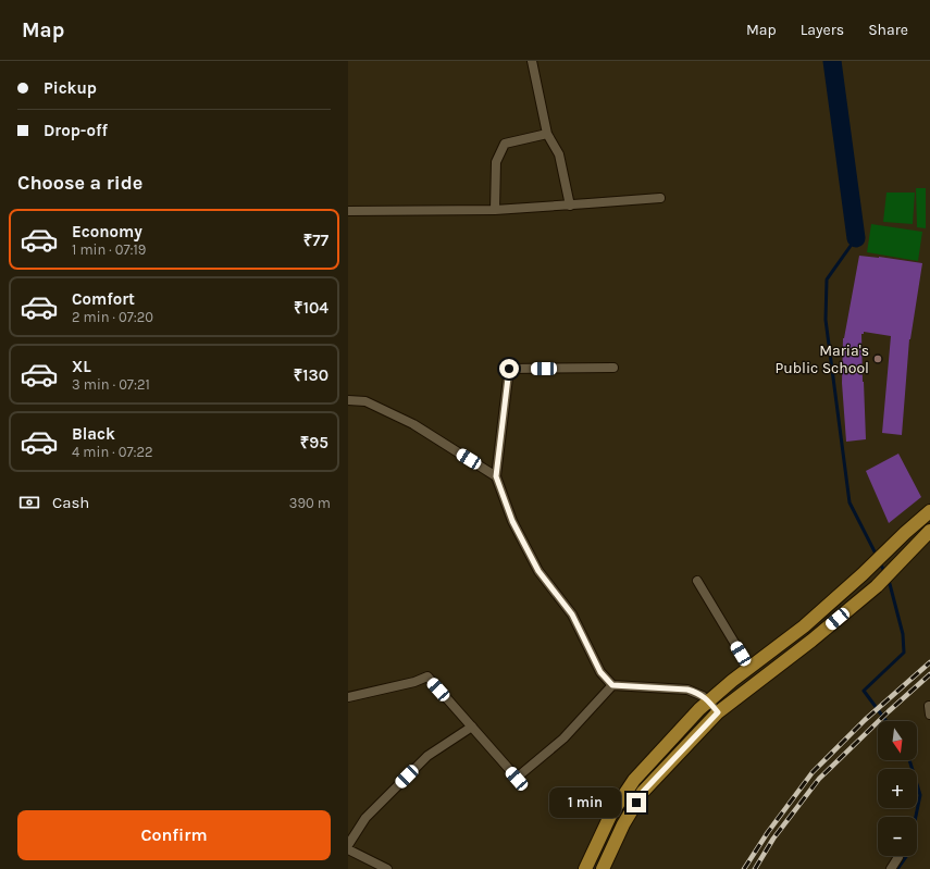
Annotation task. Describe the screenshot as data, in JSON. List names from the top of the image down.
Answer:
{
  "places": ["Maria's Public School"],
  "north": "bottom",
  "page": {
    "header": "Map",
    "nav": ["Map", "Layers", "Share"],
    "banner": ["Pickup", "Drop-off"],
    "heading": "Choose a ride",
    "list": [
      {
        "name": "Economy",
        "note": "1 min · 07:19",
        "value": "₹77"
      },
      {
        "name": "Comfort",
        "note": "2 min · 07:20",
        "value": "₹104"
      },
      {
        "name": "XL",
        "note": "3 min · 07:21",
        "value": "₹130"
      },
      {
        "name": "Black",
        "note": "4 min · 07:22",
        "value": "₹95"
      }
    ],
    "pay": ["Cash", "390 m"],
    "map_buttons": ["+", "−"],
    "bubble": "1 min",
    "buttons": "Confirm"
  }
}
